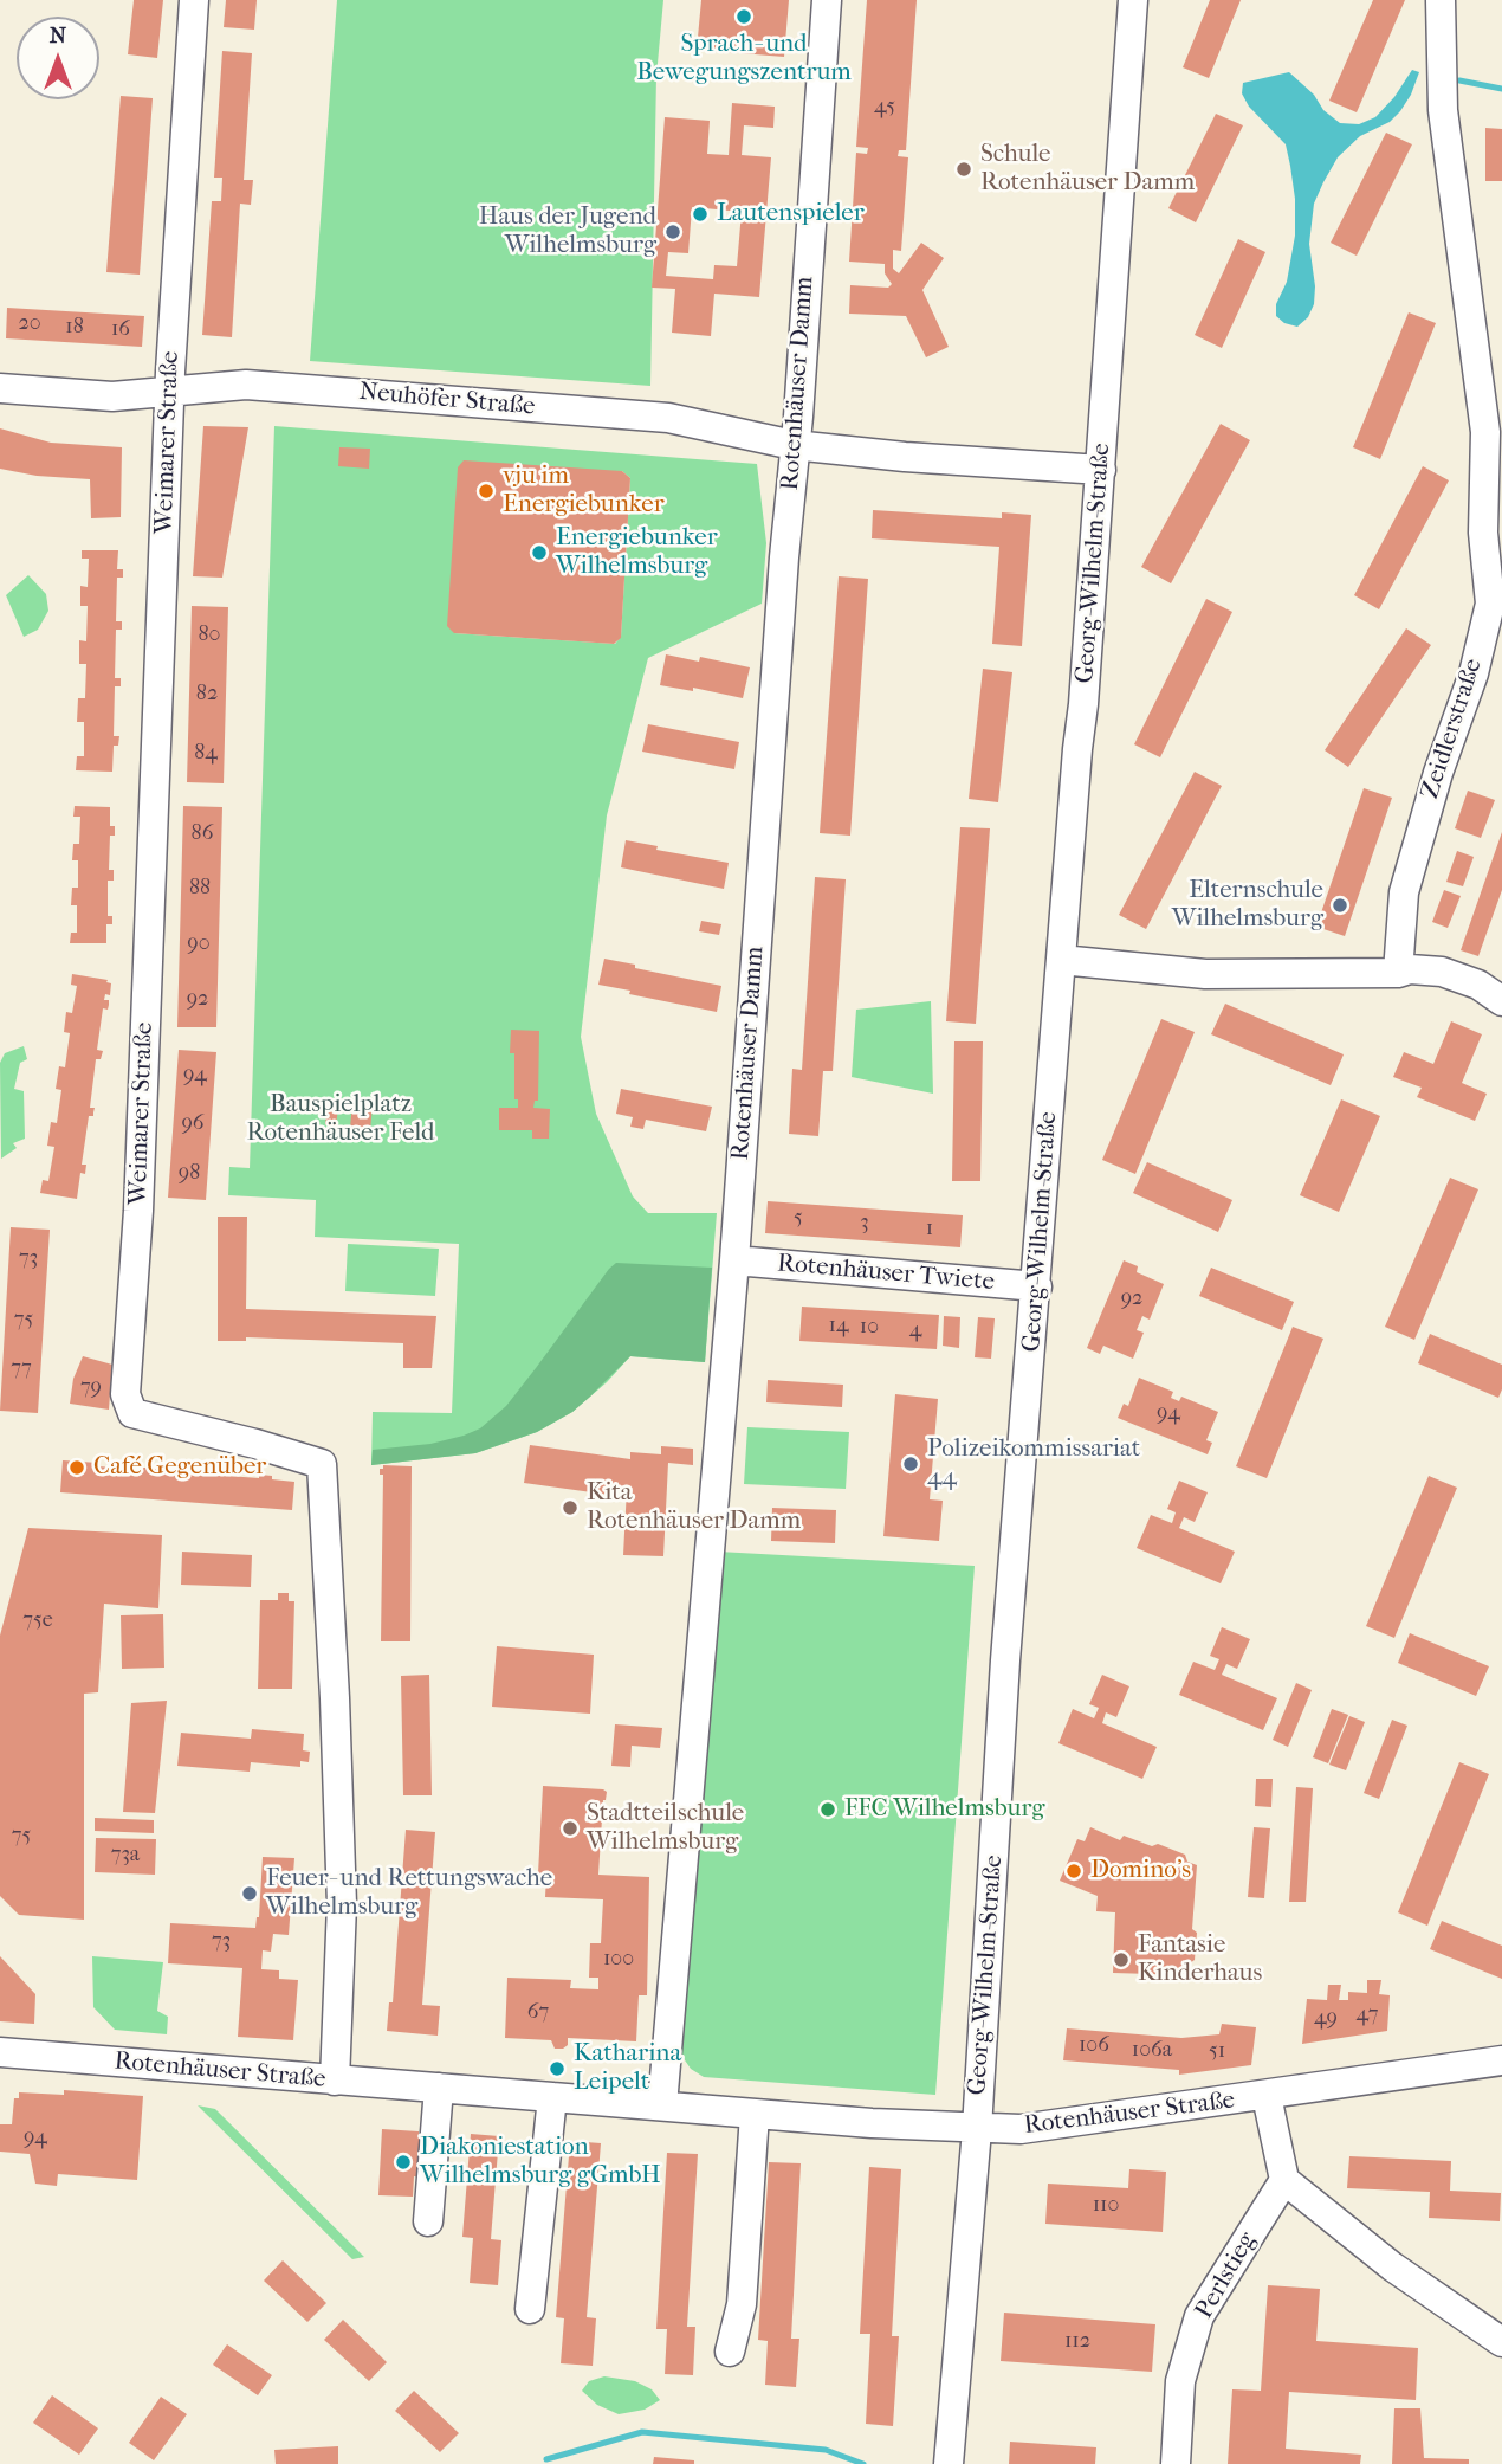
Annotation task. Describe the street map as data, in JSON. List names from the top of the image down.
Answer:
{
  "streets": {
    "street": [
      "Rotenhäuser Damm",
      "Neuhöfer Straße",
      "Weimarer Straße",
      "Georg-Wilhelm-Straße",
      "Zeidlerstraße",
      "Rotenhäuser Twiete",
      "Rotenhäuser Straße",
      "Perlstieg"
    ]
  },
  "crossings": [
    ["Rotenhäuser Damm", "Neuhöfer Straße"],
    ["Rotenhäuser Damm", "Rotenhäuser Twiete"],
    ["Rotenhäuser Damm", "Rotenhäuser Straße"],
    ["Neuhöfer Straße", "Weimarer Straße"],
    ["Neuhöfer Straße", "Georg-Wilhelm-Straße"],
    ["Weimarer Straße", "Rotenhäuser Straße"],
    ["Georg-Wilhelm-Straße", "Rotenhäuser Twiete"],
    ["Georg-Wilhelm-Straße", "Rotenhäuser Straße"]
  ],
  "parks": ["Bauspielplatz Rotenhäuser Feld"],
  "places": [
    "Sprach- und Bewegungszentrum",
    "Schule Rotenhäuser Damm",
    "Lautenspieler",
    "Haus der Jugend Wilhelmsburg",
    "vju im Energiebunker",
    "Energiebunker Wilhelmsburg",
    "Elternschule Wilhelmsburg",
    "Polizeikommissariat 44",
    "Café Gegenüber",
    "Kita Rotenhäuser Damm",
    "FFC Wilhelmsburg",
    "Stadtteilschule Wilhelmsburg",
    "Domino's",
    "Feuer- und Rettungswache Wilhelmsburg",
    "Fantasie Kinderhaus",
    "Katharina Leipelt",
    "Diakoniestation Wilhelmsburg gGmbH"
  ],
  "house_numbers": [
    "45",
    "20",
    "18",
    "16",
    "80",
    "82",
    "84",
    "86",
    "88",
    "90",
    "92",
    "94",
    "96",
    "98",
    "5",
    "3",
    "1",
    "73",
    "92",
    "75",
    "14",
    "10",
    "4",
    "77",
    "79",
    "94",
    "75e",
    "75",
    "73a",
    "73",
    "100",
    "67",
    "47",
    "49",
    "106",
    "106a",
    "51",
    "94",
    "110",
    "112"
  ],
  "north": "top"
}
